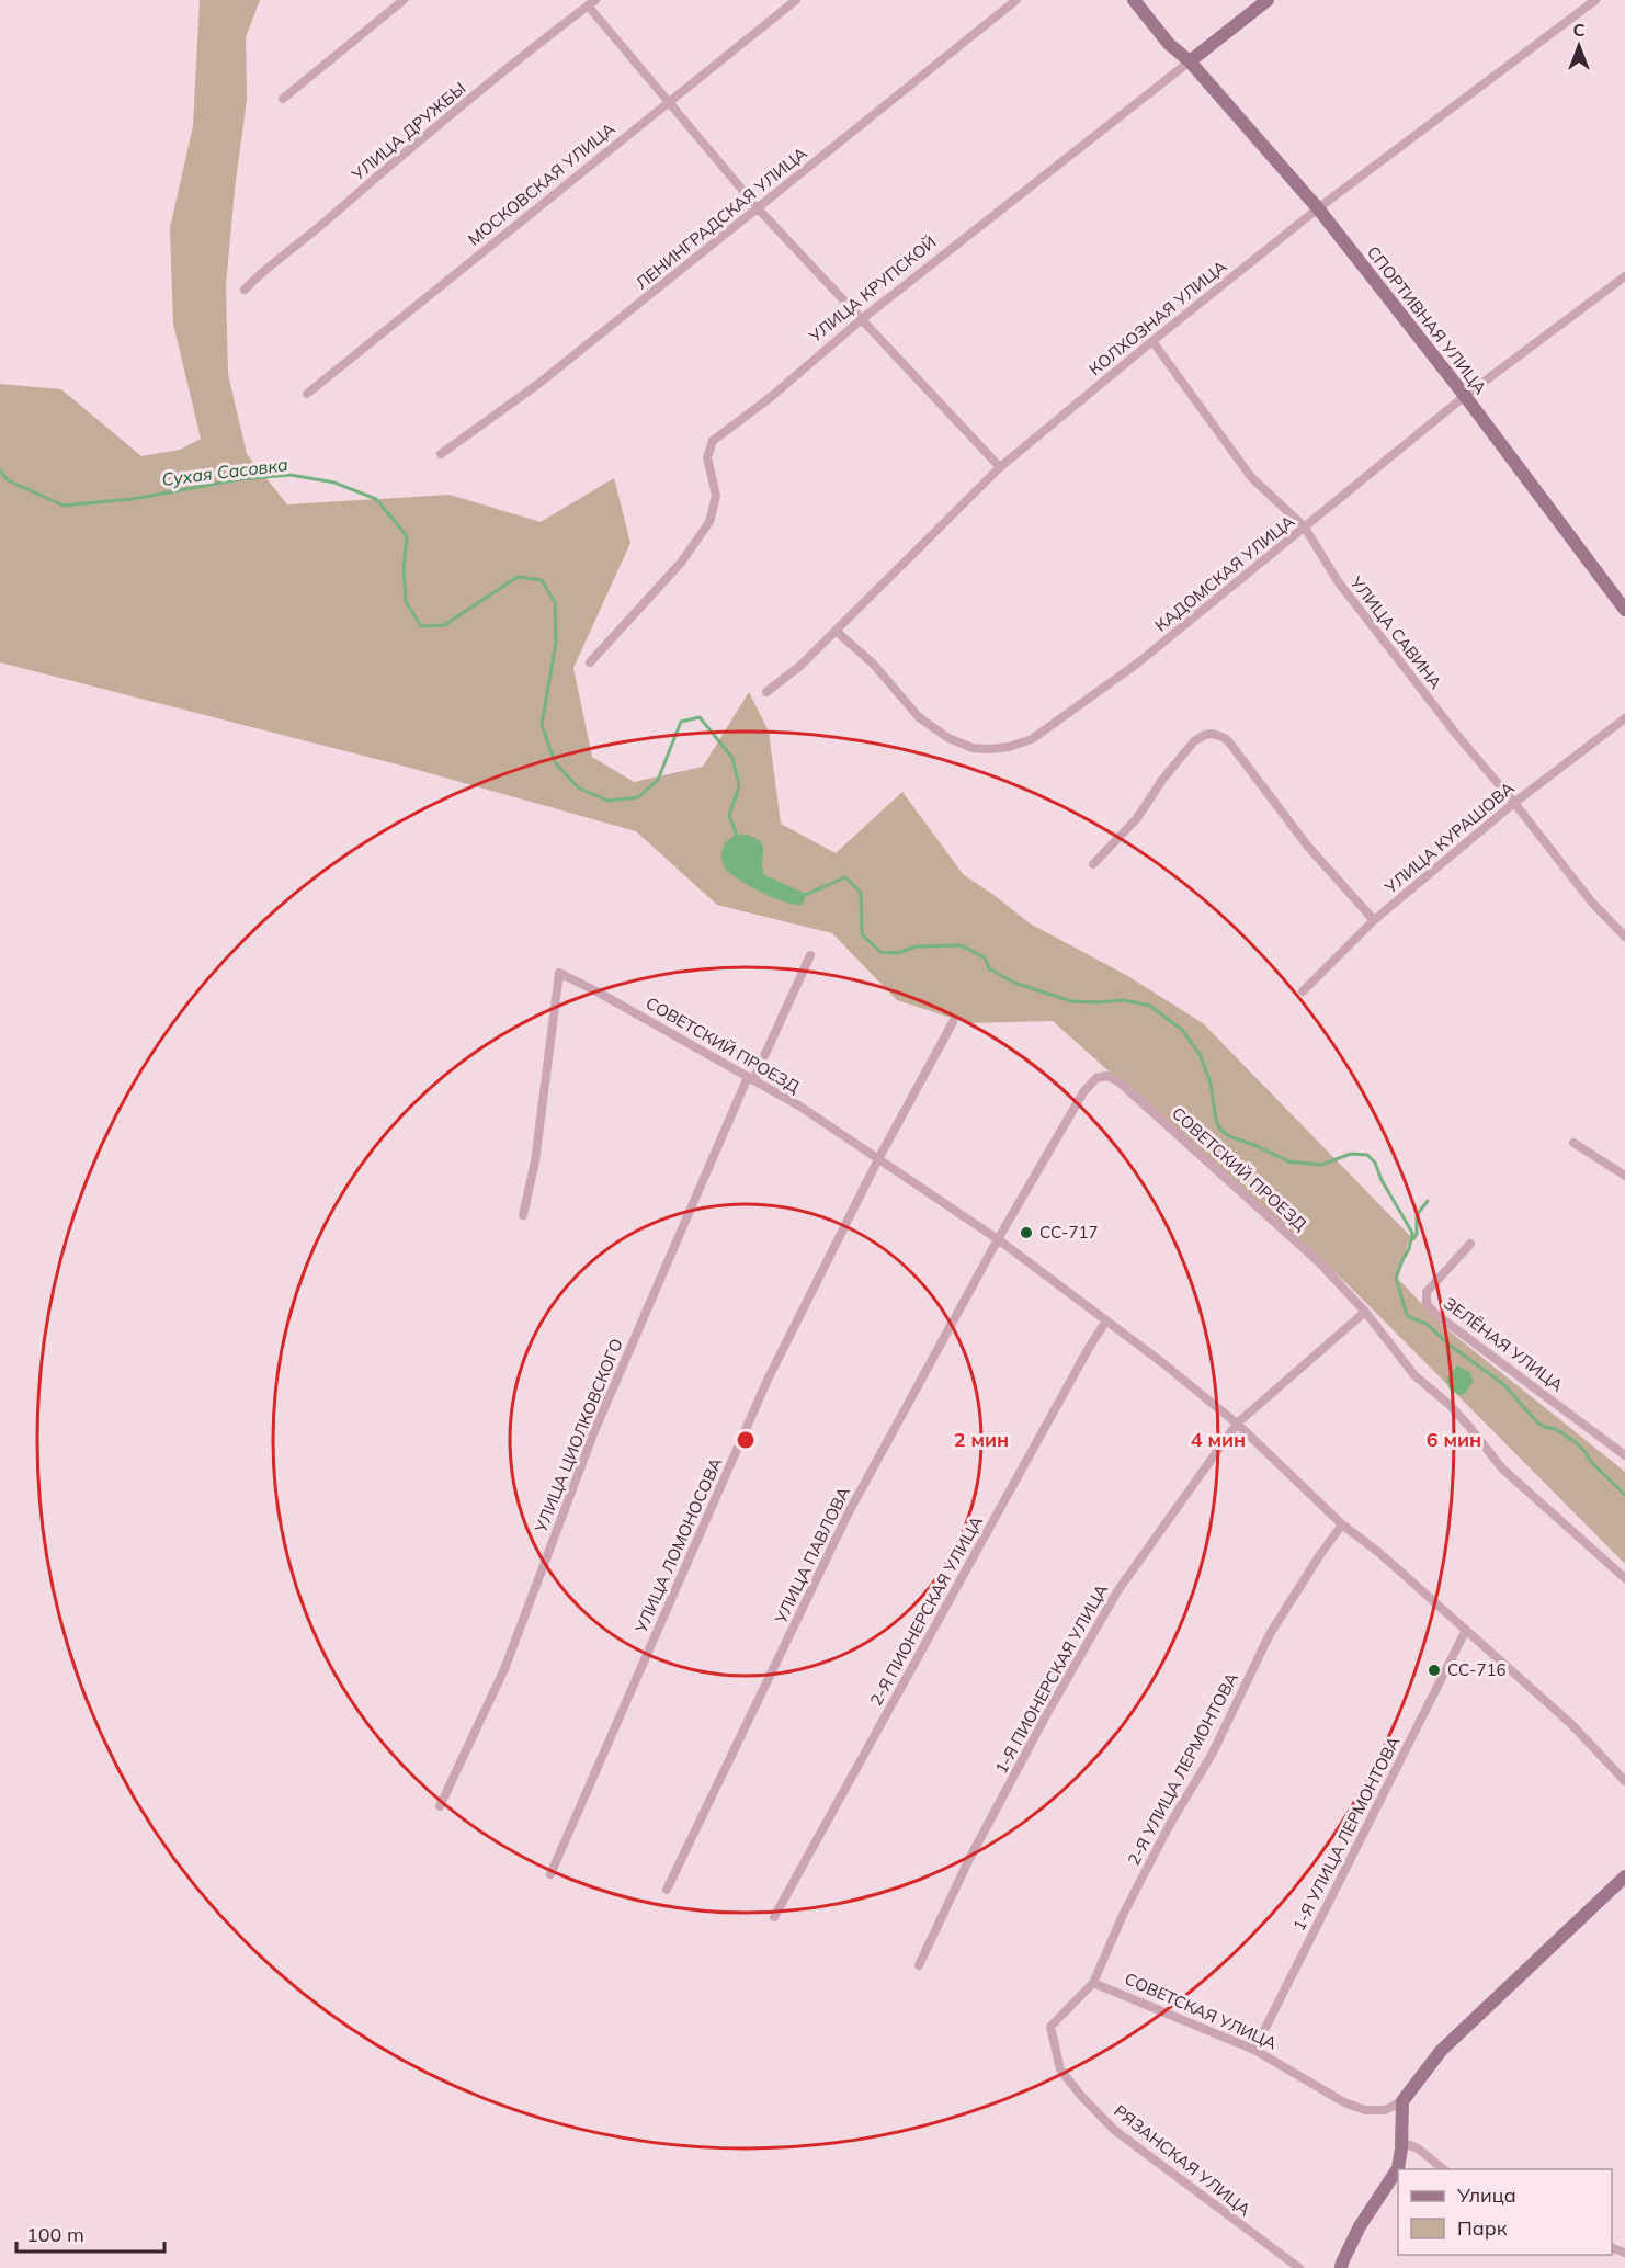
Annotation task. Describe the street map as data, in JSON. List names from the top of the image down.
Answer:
{
  "streets": {
    "street": [
      "УЛИЦА ДРУЖБЫ",
      "МОСКОВСКАЯ УЛИЦА",
      "ЛЕНИНГРАДСКАЯ УЛИЦА",
      "УЛИЦА КРУПСКОЙ",
      "КОЛХОЗНАЯ УЛИЦА",
      "СПОРТИВНАЯ УЛИЦА",
      "КАДОМСКАЯ УЛИЦА",
      "УЛИЦА САВИНА",
      "УЛИЦА КУРАШОВА",
      "СОВЕТСКИЙ ПРОЕЗД",
      "ЗЕЛЁНАЯ УЛИЦА",
      "УЛИЦА ЦИОЛКОВСКОГО",
      "УЛИЦА ЛОМОНОСОВА",
      "УЛИЦА ПАВЛОВА",
      "2-Я ПИОНЕРСКАЯ УЛИЦА",
      "1-Я ПИОНЕРСКАЯ УЛИЦА",
      "2-Я УЛИЦА ЛЕРМОНТОВА",
      "1-Я УЛИЦА ЛЕРМОНТОВА",
      "СОВЕТСКАЯ УЛИЦА",
      "РЯЗАНСКАЯ УЛИЦА"
    ]
  },
  "crossings": [
    ["УЛИЦА КРУПСКОЙ", "СПОРТИВНАЯ УЛИЦА"],
    ["КОЛХОЗНАЯ УЛИЦА", "СПОРТИВНАЯ УЛИЦА"],
    ["КОЛХОЗНАЯ УЛИЦА", "КАДОМСКАЯ УЛИЦА"],
    ["КОЛХОЗНАЯ УЛИЦА", "УЛИЦА САВИНА"],
    ["СПОРТИВНАЯ УЛИЦА", "КАДОМСКАЯ УЛИЦА"],
    ["КАДОМСКАЯ УЛИЦА", "УЛИЦА САВИНА"],
    ["УЛИЦА САВИНА", "УЛИЦА КУРАШОВА"],
    ["СОВЕТСКИЙ ПРОЕЗД", "УЛИЦА ЦИОЛКОВСКОГО"],
    ["СОВЕТСКИЙ ПРОЕЗД", "УЛИЦА ЛОМОНОСОВА"],
    ["СОВЕТСКИЙ ПРОЕЗД", "УЛИЦА ПАВЛОВА"],
    ["СОВЕТСКИЙ ПРОЕЗД", "2-Я ПИОНЕРСКАЯ УЛИЦА"],
    ["СОВЕТСКИЙ ПРОЕЗД", "1-Я ПИОНЕРСКАЯ УЛИЦА"],
    ["СОВЕТСКИЙ ПРОЕЗД", "2-Я УЛИЦА ЛЕРМОНТОВА"],
    ["СОВЕТСКИЙ ПРОЕЗД", "1-Я УЛИЦА ЛЕРМОНТОВА"],
    ["2-Я УЛИЦА ЛЕРМОНТОВА", "СОВЕТСКАЯ УЛИЦА"],
    ["2-Я УЛИЦА ЛЕРМОНТОВА", "РЯЗАНСКАЯ УЛИЦА"],
    ["1-Я УЛИЦА ЛЕРМОНТОВА", "СОВЕТСКАЯ УЛИЦА"]
  ],
  "water": ["Сухая Сасовка"],
  "places": ["СС-717", "СС-716"],
  "legend": ["Улица", "Парк"],
  "scale_bar": "100 m",
  "north": "top",
  "rings": ["2 мин", "4 мин", "6 мин"]
}
